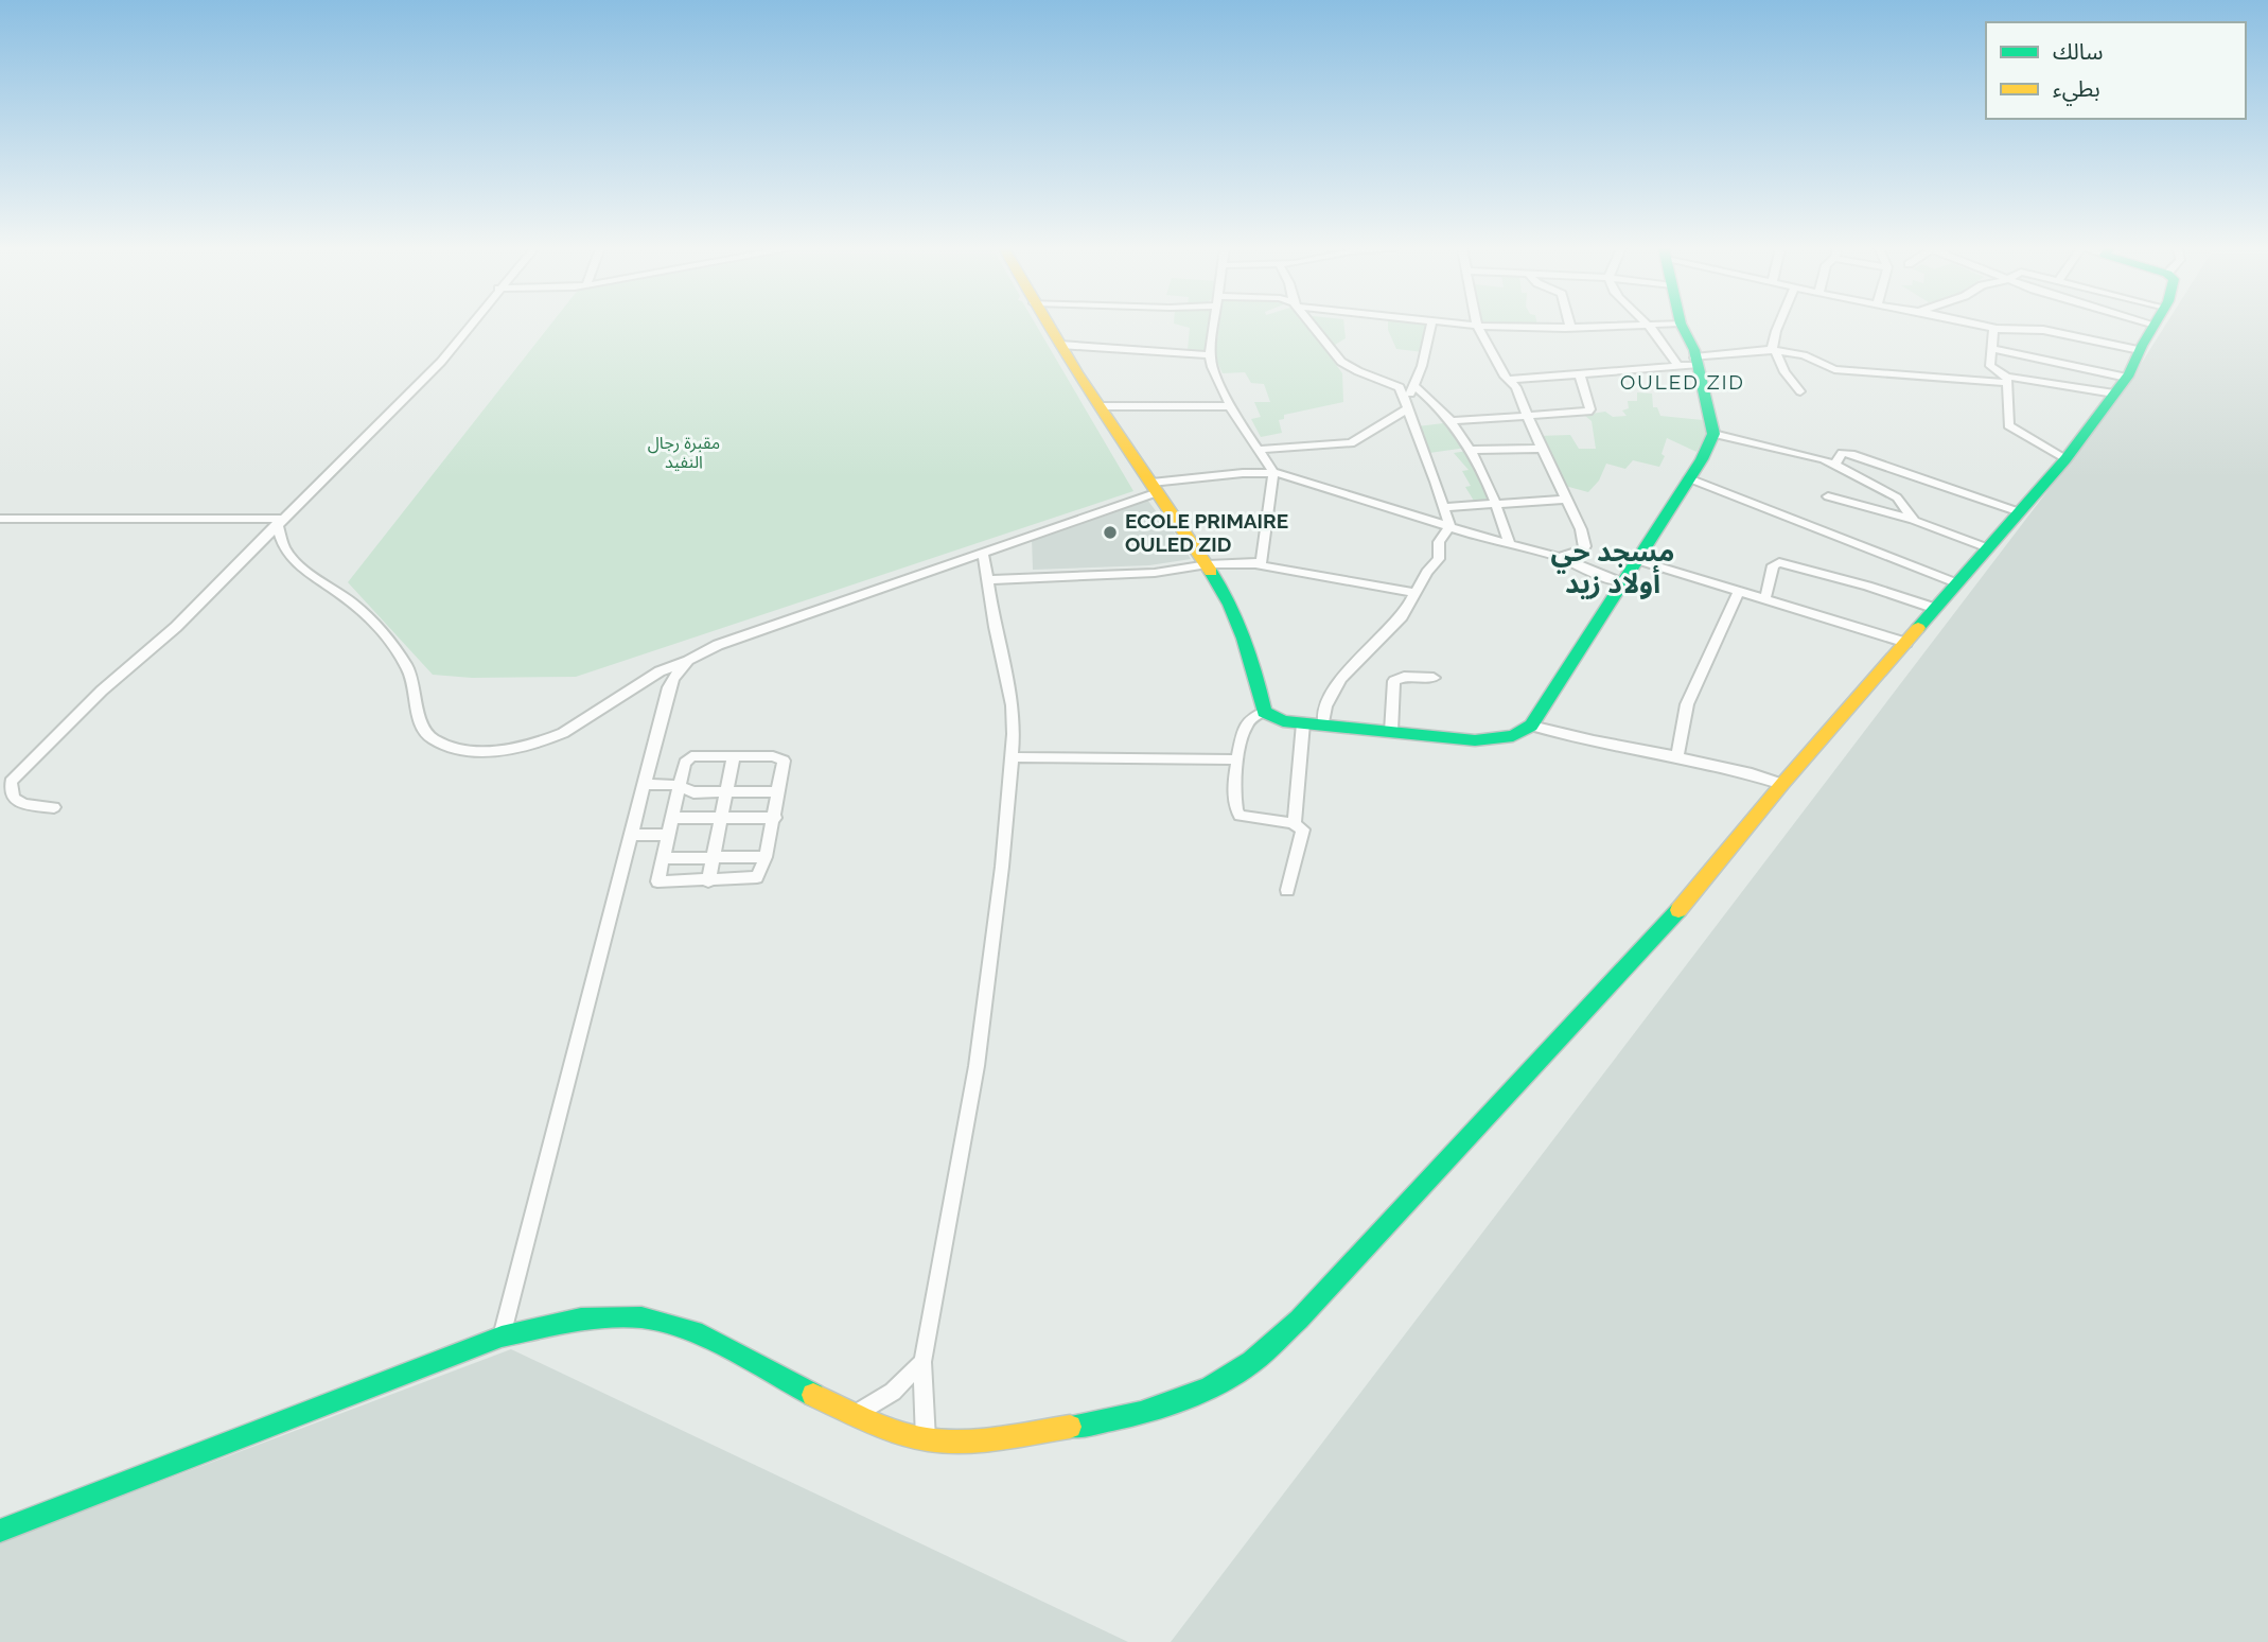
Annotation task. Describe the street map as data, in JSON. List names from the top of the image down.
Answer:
{
  "districts": ["OULED ZID", "مسجد حي أولاد زيد"],
  "parks": ["مقبرة رجال النفيد"],
  "places": ["ECOLE PRIMAIRE OULED ZID"],
  "legend": ["سالك", "بطيء"]
}
